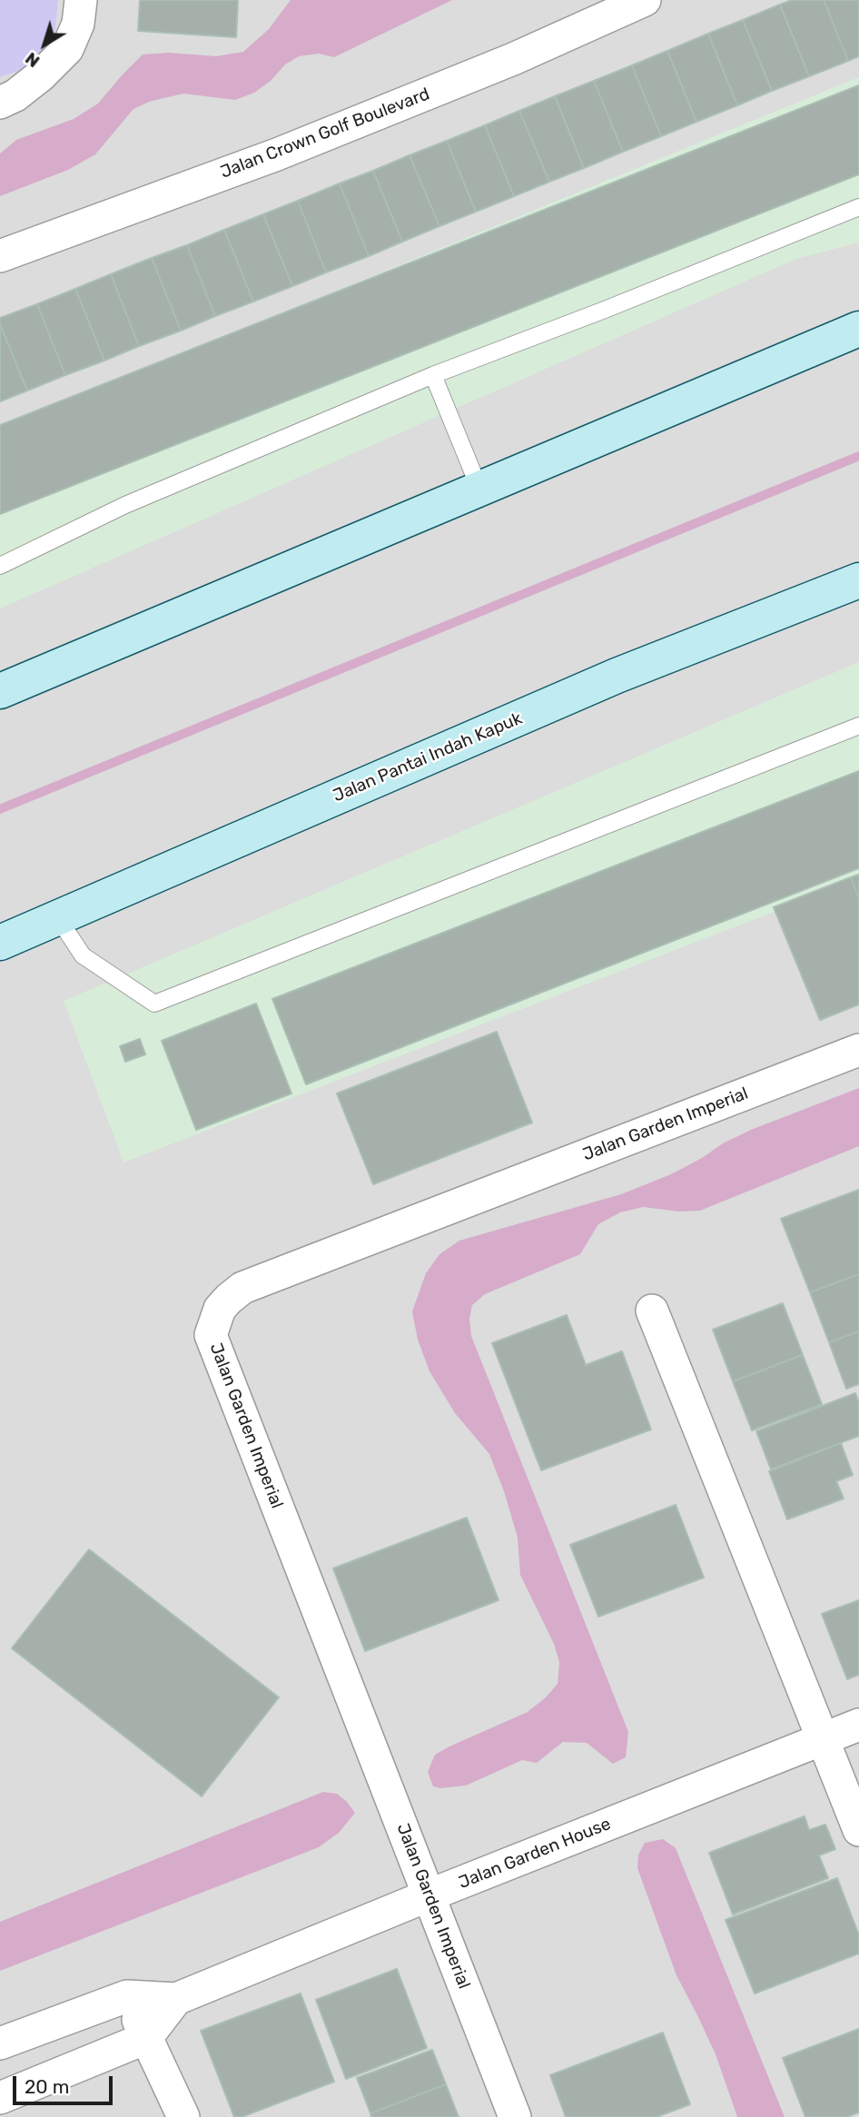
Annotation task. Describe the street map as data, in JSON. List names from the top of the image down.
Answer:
{
  "streets": {
    "main road": ["Jalan Pantai Indah Kapuk"],
    "street": ["Jalan Crown Golf Boulevard", "Jalan Garden Imperial", "Jalan Garden House"]
  },
  "crossings": [
    ["Jalan Garden Imperial", "Jalan Garden House"]
  ],
  "scale_bar": "20 m",
  "north": "bottom left"
}
